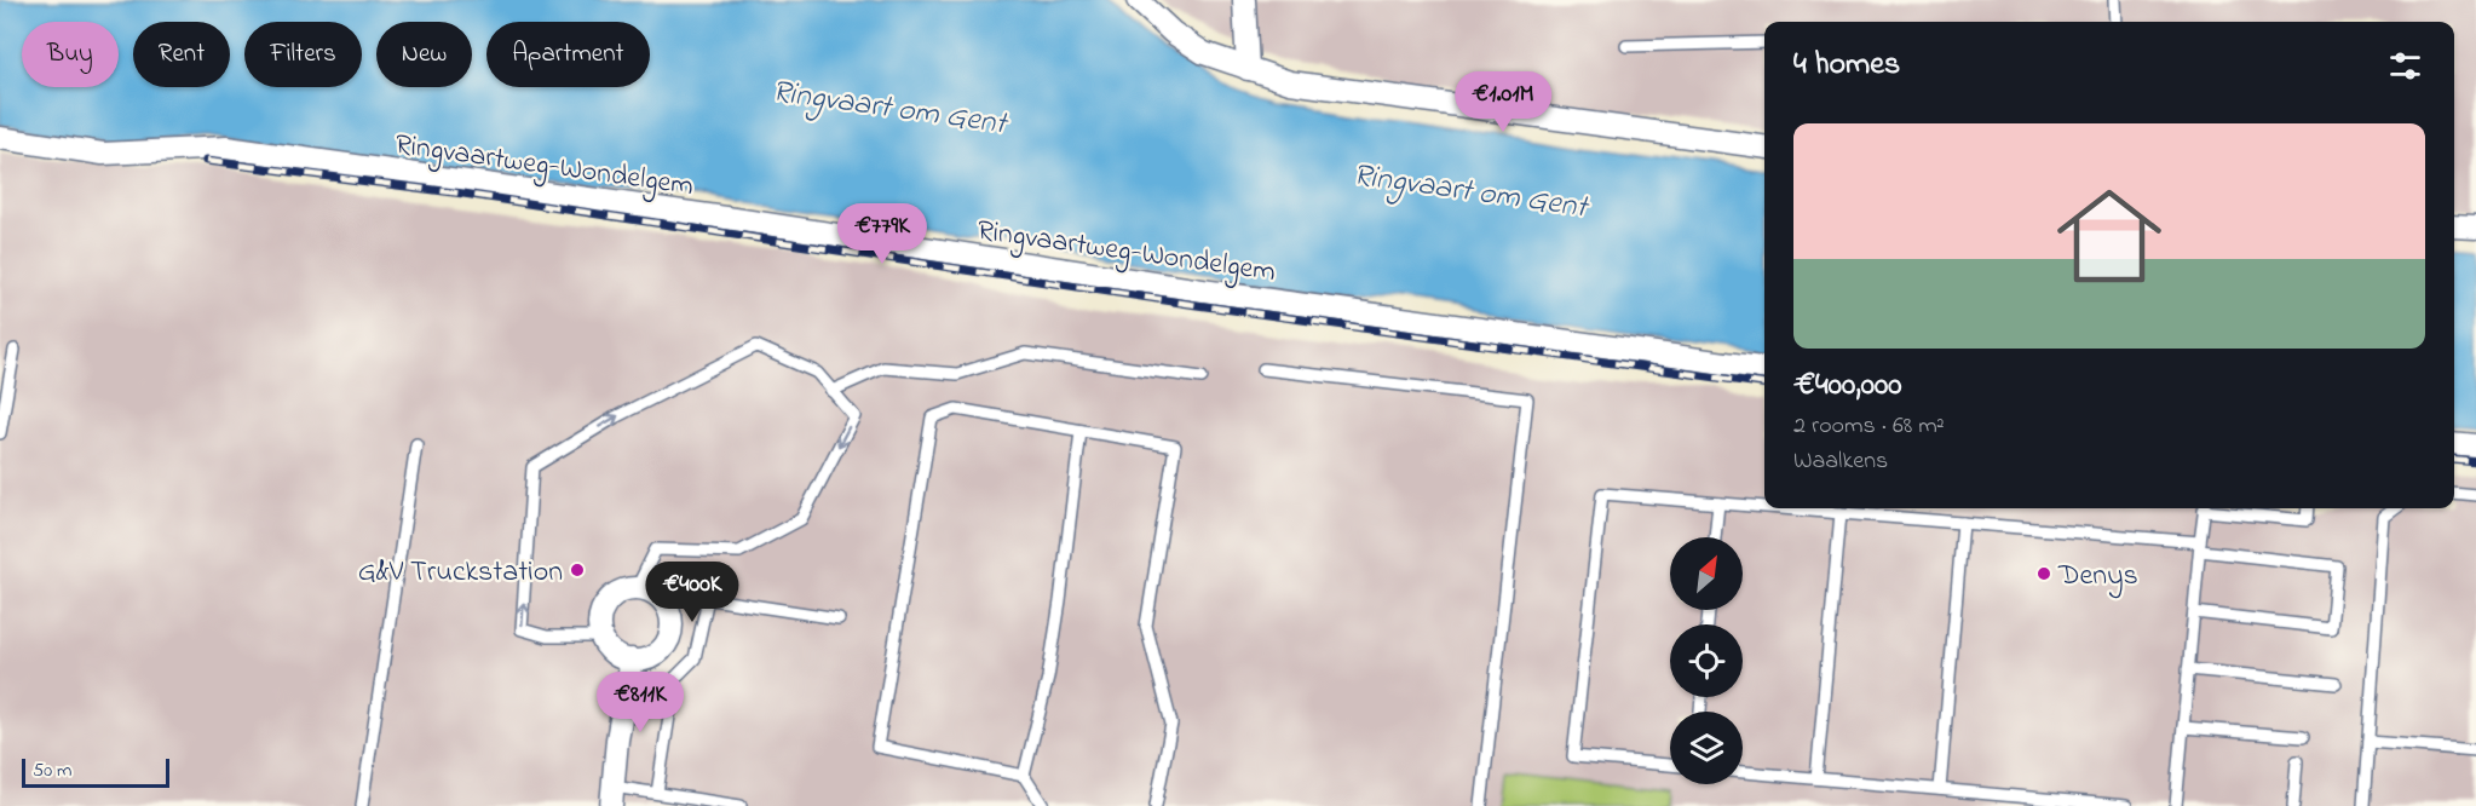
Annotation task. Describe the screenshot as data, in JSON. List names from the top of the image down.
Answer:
{
  "streets": {
    "street": ["Ringvaartweg-Wondelgem"]
  },
  "water": ["Ringvaart om Gent"],
  "places": ["G&V Truckstation", "Denys"],
  "scale_bar": "50 m",
  "north": "top right",
  "page": {
    "chip": [
      "Buy",
      "Rent",
      "Filters",
      "New",
      "Apartment"
    ],
    "heading": "4 homes",
    "price": [
      "€1.01M",
      "€779K",
      "€400K",
      "€811K"
    ],
    "list": [
      {
        "name": "€400,000",
        "note": "2 rooms · 68 m² · Waalkens"
      }
    ],
    "scale": "50 m"
  }
}
